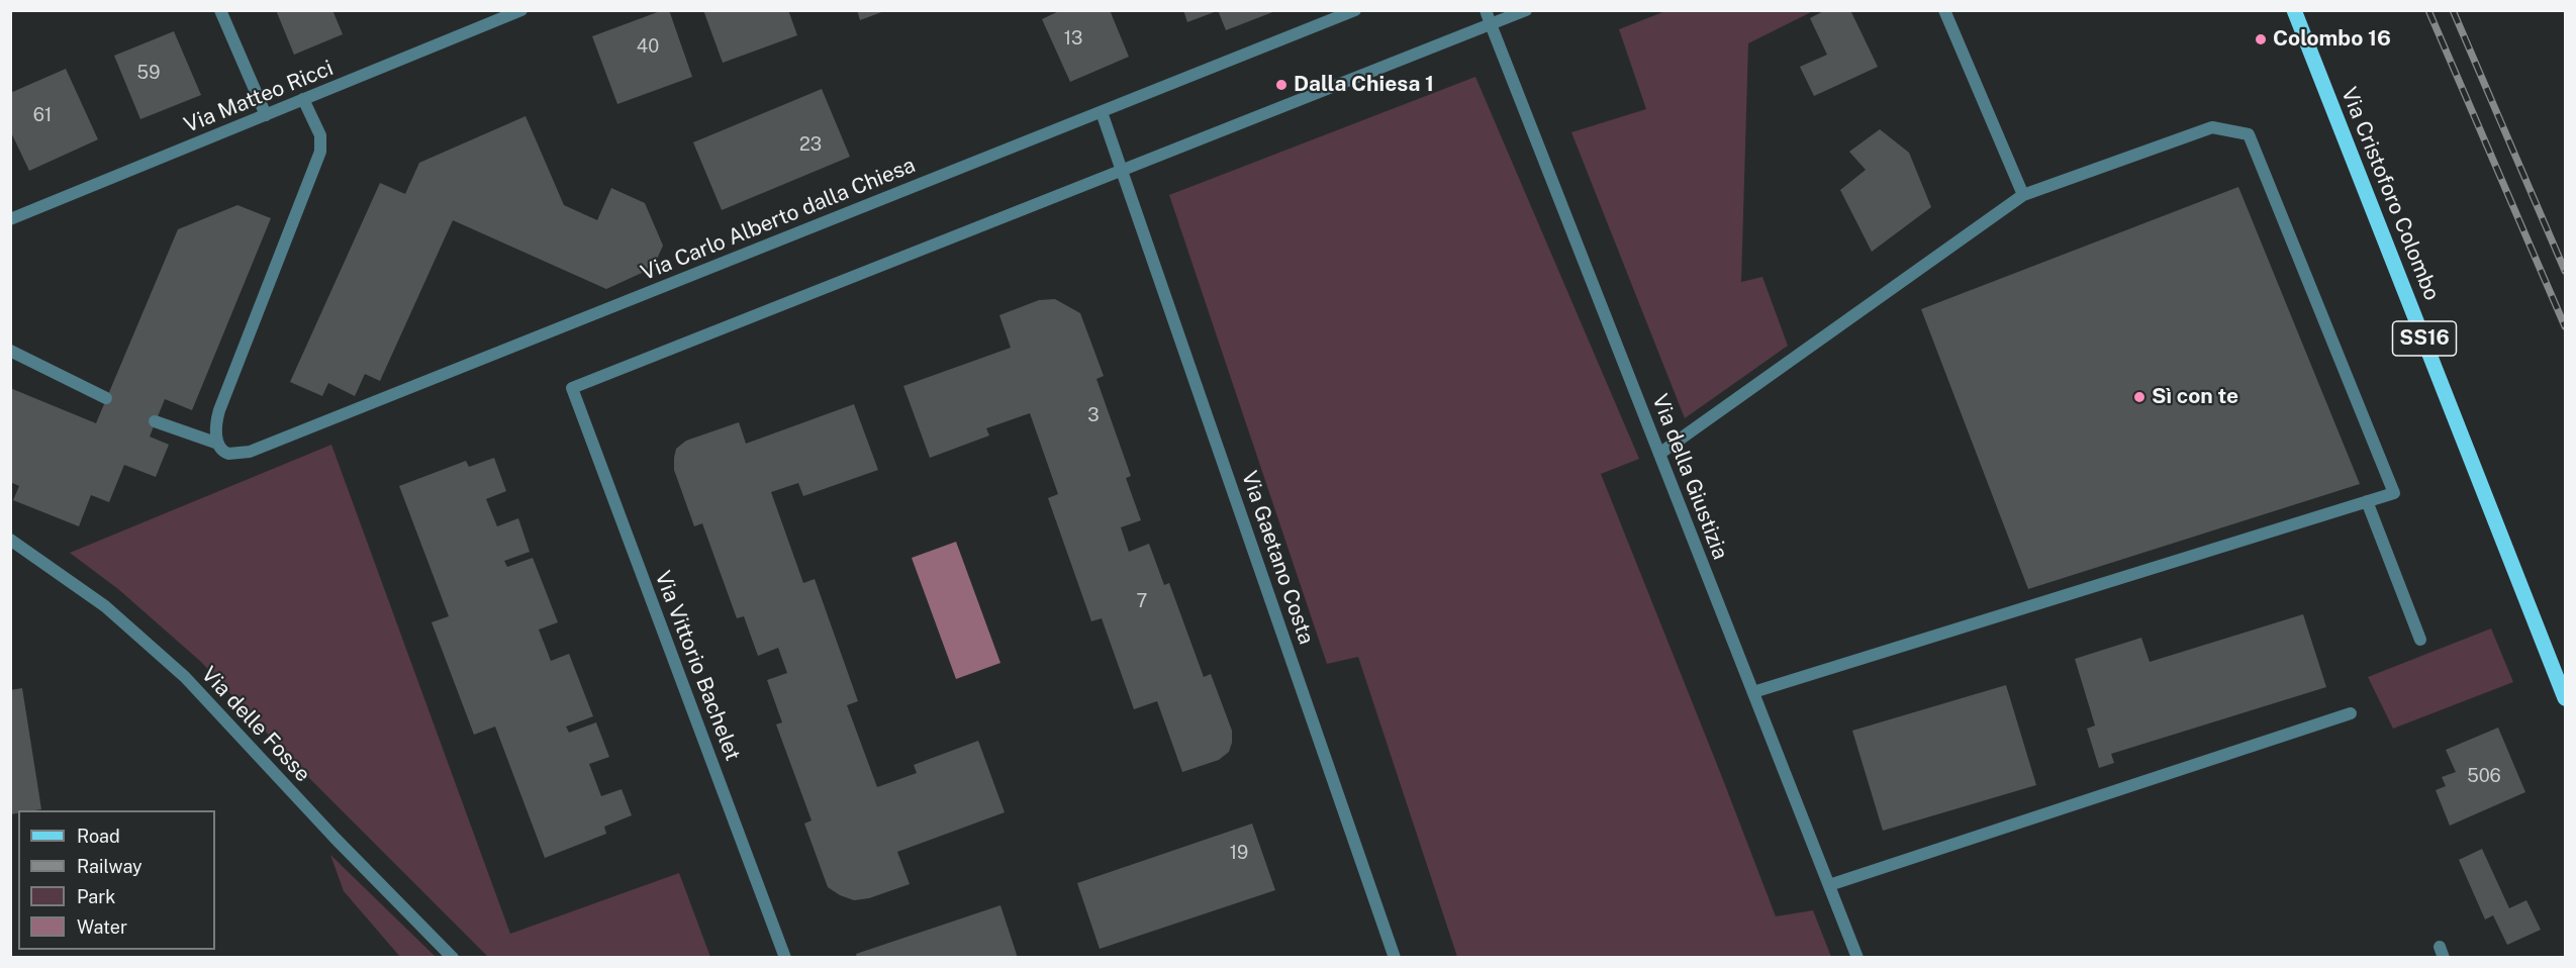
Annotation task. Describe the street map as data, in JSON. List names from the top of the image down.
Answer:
{
  "streets": {
    "main road": ["Via Cristoforo Colombo", "SS16"],
    "street": [
      "Via Matteo Ricci",
      "Via Carlo Alberto dalla Chiesa",
      "Via della Giustizia",
      "Via Gaetano Costa",
      "Via Vittorio Bachelet",
      "Via delle Fosse"
    ]
  },
  "crossings": [
    ["Via Carlo Alberto dalla Chiesa", "Via Gaetano Costa"],
    ["Via Gaetano Costa", "Via Vittorio Bachelet"]
  ],
  "places": ["Colombo 16", "Dalla Chiesa 1", "Sì con te"],
  "house_numbers": [
    "13",
    "40",
    "59",
    "61",
    "23",
    "3",
    "7",
    "506",
    "19"
  ],
  "legend": [
    "Road",
    "Railway",
    "Park",
    "Water"
  ]
}
